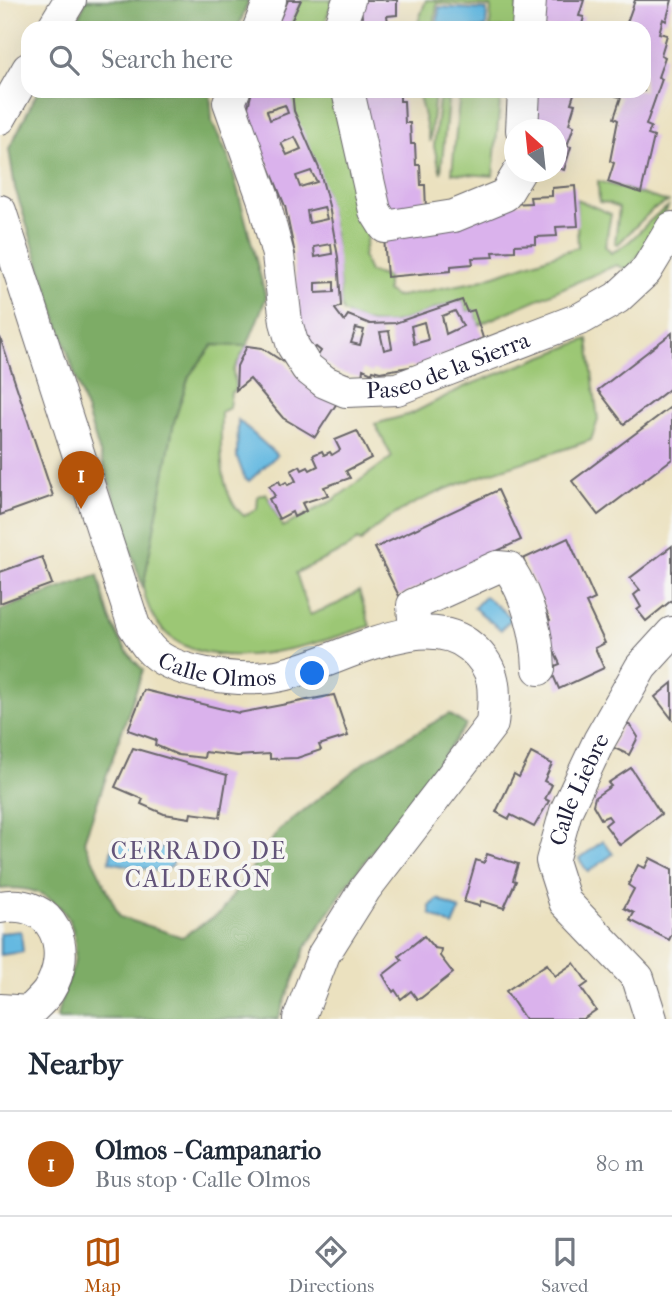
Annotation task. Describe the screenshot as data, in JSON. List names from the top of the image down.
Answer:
{
  "streets": {
    "street": ["Paseo de la Sierra", "Calle Olmos", "Calle Liebre"]
  },
  "districts": ["CERRADO DE CALDERÓN"],
  "north": "top left",
  "page": {
    "search": "Search here",
    "pins": "1",
    "heading": "Nearby",
    "list": [
      {
        "mark": "1",
        "name": "Olmos - Campanario",
        "note": "Bus stop · Calle Olmos",
        "value": "80 m"
      }
    ],
    "nav": ["Map", "Directions", "Saved"]
  }
}
